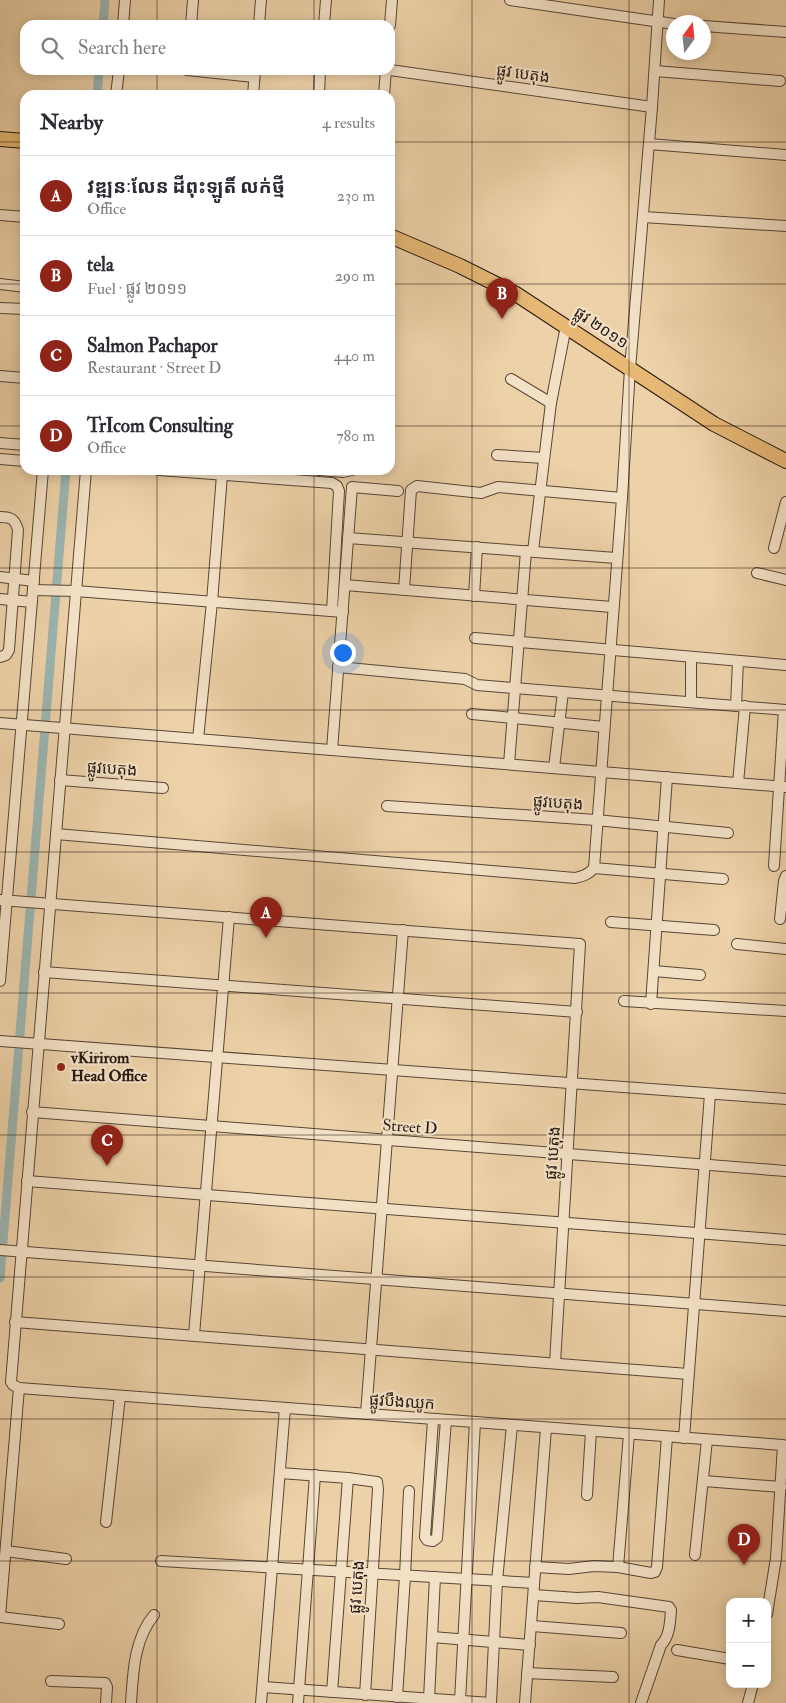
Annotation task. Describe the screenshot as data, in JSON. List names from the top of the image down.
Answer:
{
  "streets": {
    "main road": ["ផ្លូវ ២០១១"],
    "street": [
      "ផ្លូវ បេតុង",
      "ផ្លូវបេតុង",
      "Street D",
      "ផ្លូវបឹងឈូក"
    ]
  },
  "crossings": [
    ["ផ្លូវ បេតុង", "Street D"]
  ],
  "places": ["vKirirom Head Office"],
  "north": "top",
  "page": {
    "search": "Search here",
    "heading": ["Nearby", "4 results"],
    "list": [
      {
        "mark": "A",
        "name": "វឌ្ឍនៈលែន ដីពុះឡូតិ៍ លក់ថ្មី",
        "note": "Office",
        "value": "230 m"
      },
      {
        "mark": "B",
        "name": "tela",
        "note": "Fuel · ផ្លូវ ២០១១",
        "value": "290 m"
      },
      {
        "mark": "C",
        "name": "Salmon Pachapor",
        "note": "Restaurant · Street D",
        "value": "440 m"
      },
      {
        "mark": "D",
        "name": "TrIcom Consulting",
        "note": "Office",
        "value": "780 m"
      }
    ],
    "pins": [
      "B",
      "A",
      "C",
      "D"
    ],
    "map_buttons": ["+", "−"]
  }
}
